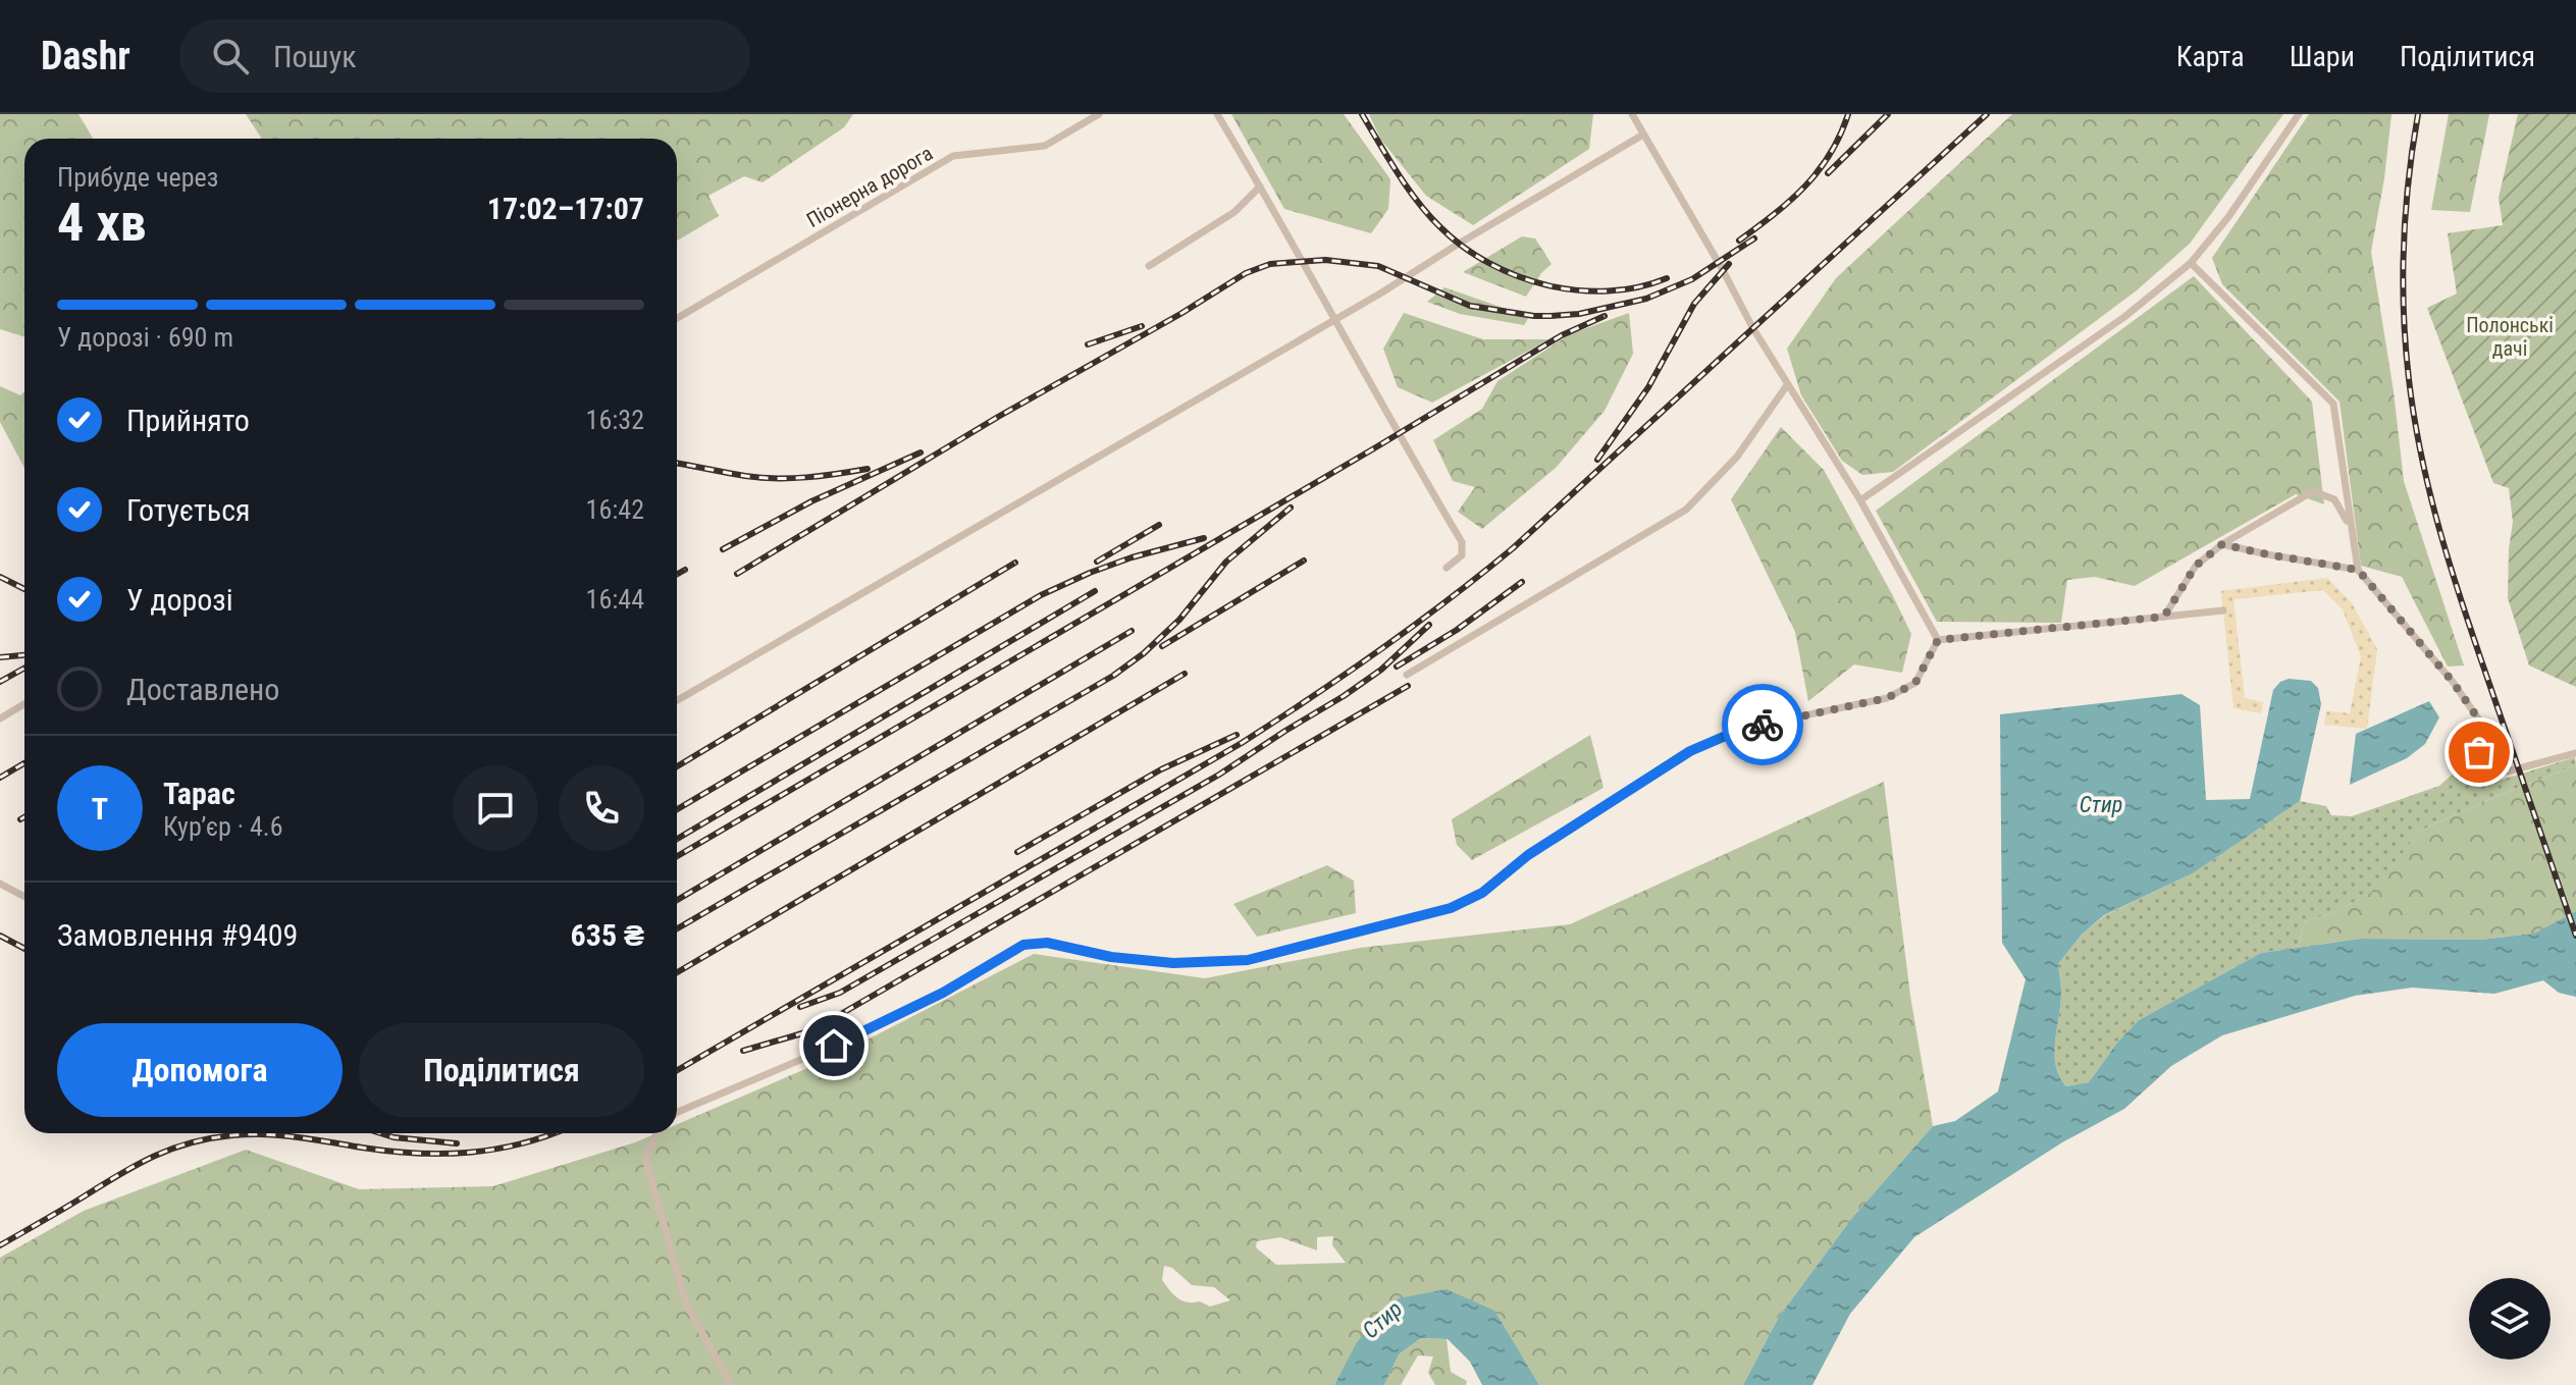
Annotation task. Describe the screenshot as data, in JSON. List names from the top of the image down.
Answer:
{
  "streets": {
    "street": ["Піонерна дорога"]
  },
  "water": ["Стир"],
  "parks": ["Полонські дачі"],
  "page": {
    "header": "Dashr",
    "search": "Пошук",
    "nav": ["Карта", "Шари", "Поділитися"],
    "heading": ["4 хв", "Прибуде через", "17:02–17:07"],
    "panel": [
      "Тарас",
      "Кур’єр · 4.6",
      "Замовлення #9409",
      "635 ₴"
    ],
    "bar": "У дорозі · 690 m",
    "list": [
      ["Прийнято", "16:32"],
      ["Готується", "16:42"],
      ["У дорозі", "16:44"],
      "Доставлено"
    ],
    "round": "Т",
    "buttons": ["Допомога", "Поділитися"]
  }
}
